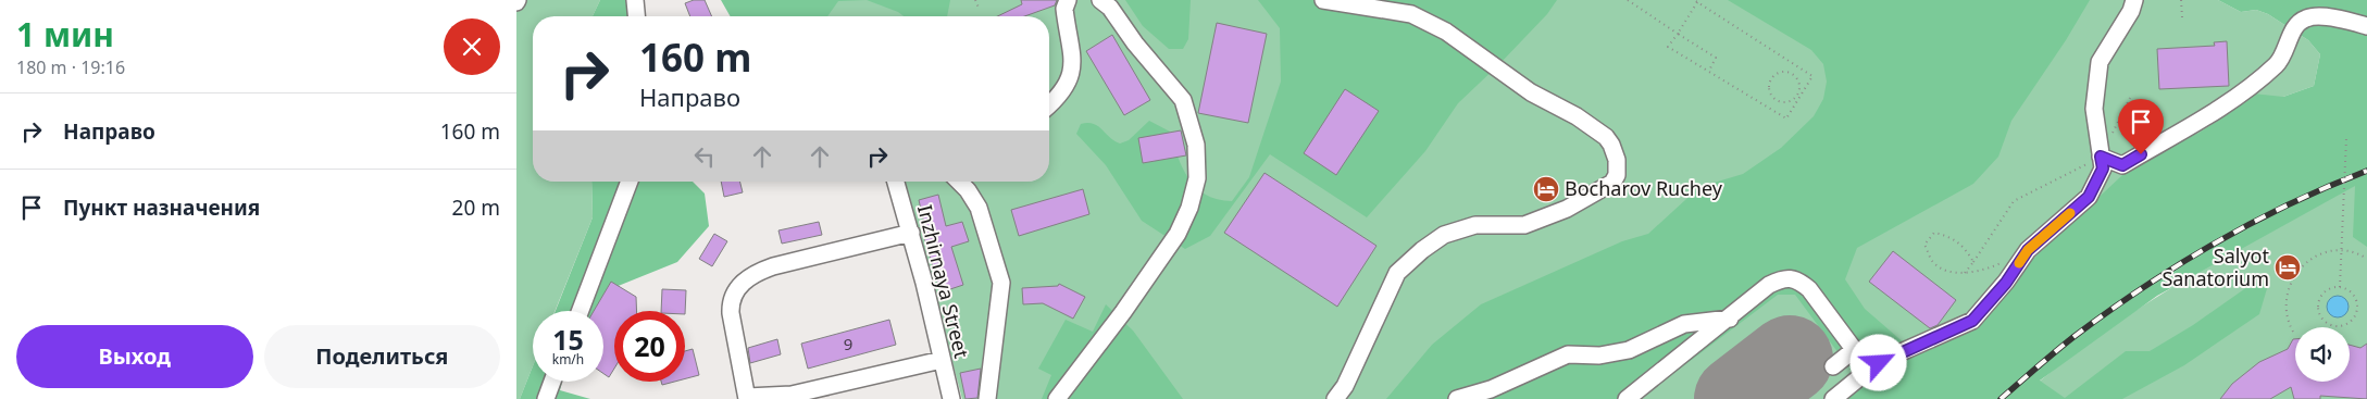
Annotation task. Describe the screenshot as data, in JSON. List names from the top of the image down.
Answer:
{
  "streets": {
    "street": ["Inzhirnaya Street"]
  },
  "places": {
    "hotel": ["Bocharov Ruchey", "Salyot Sanatorium"]
  },
  "house_numbers": ["9"],
  "page": {
    "heading": ["1 мин", "180 m · 19:16"],
    "turn": ["160 m", "Направо"],
    "list": [
      {
        "name": "Направо",
        "value": "160 m"
      },
      {
        "name": "Пункт назначения",
        "value": "20 m"
      }
    ],
    "speed": "15 km/h",
    "limit": "20",
    "buttons": ["Выход", "Поделиться"]
  }
}
